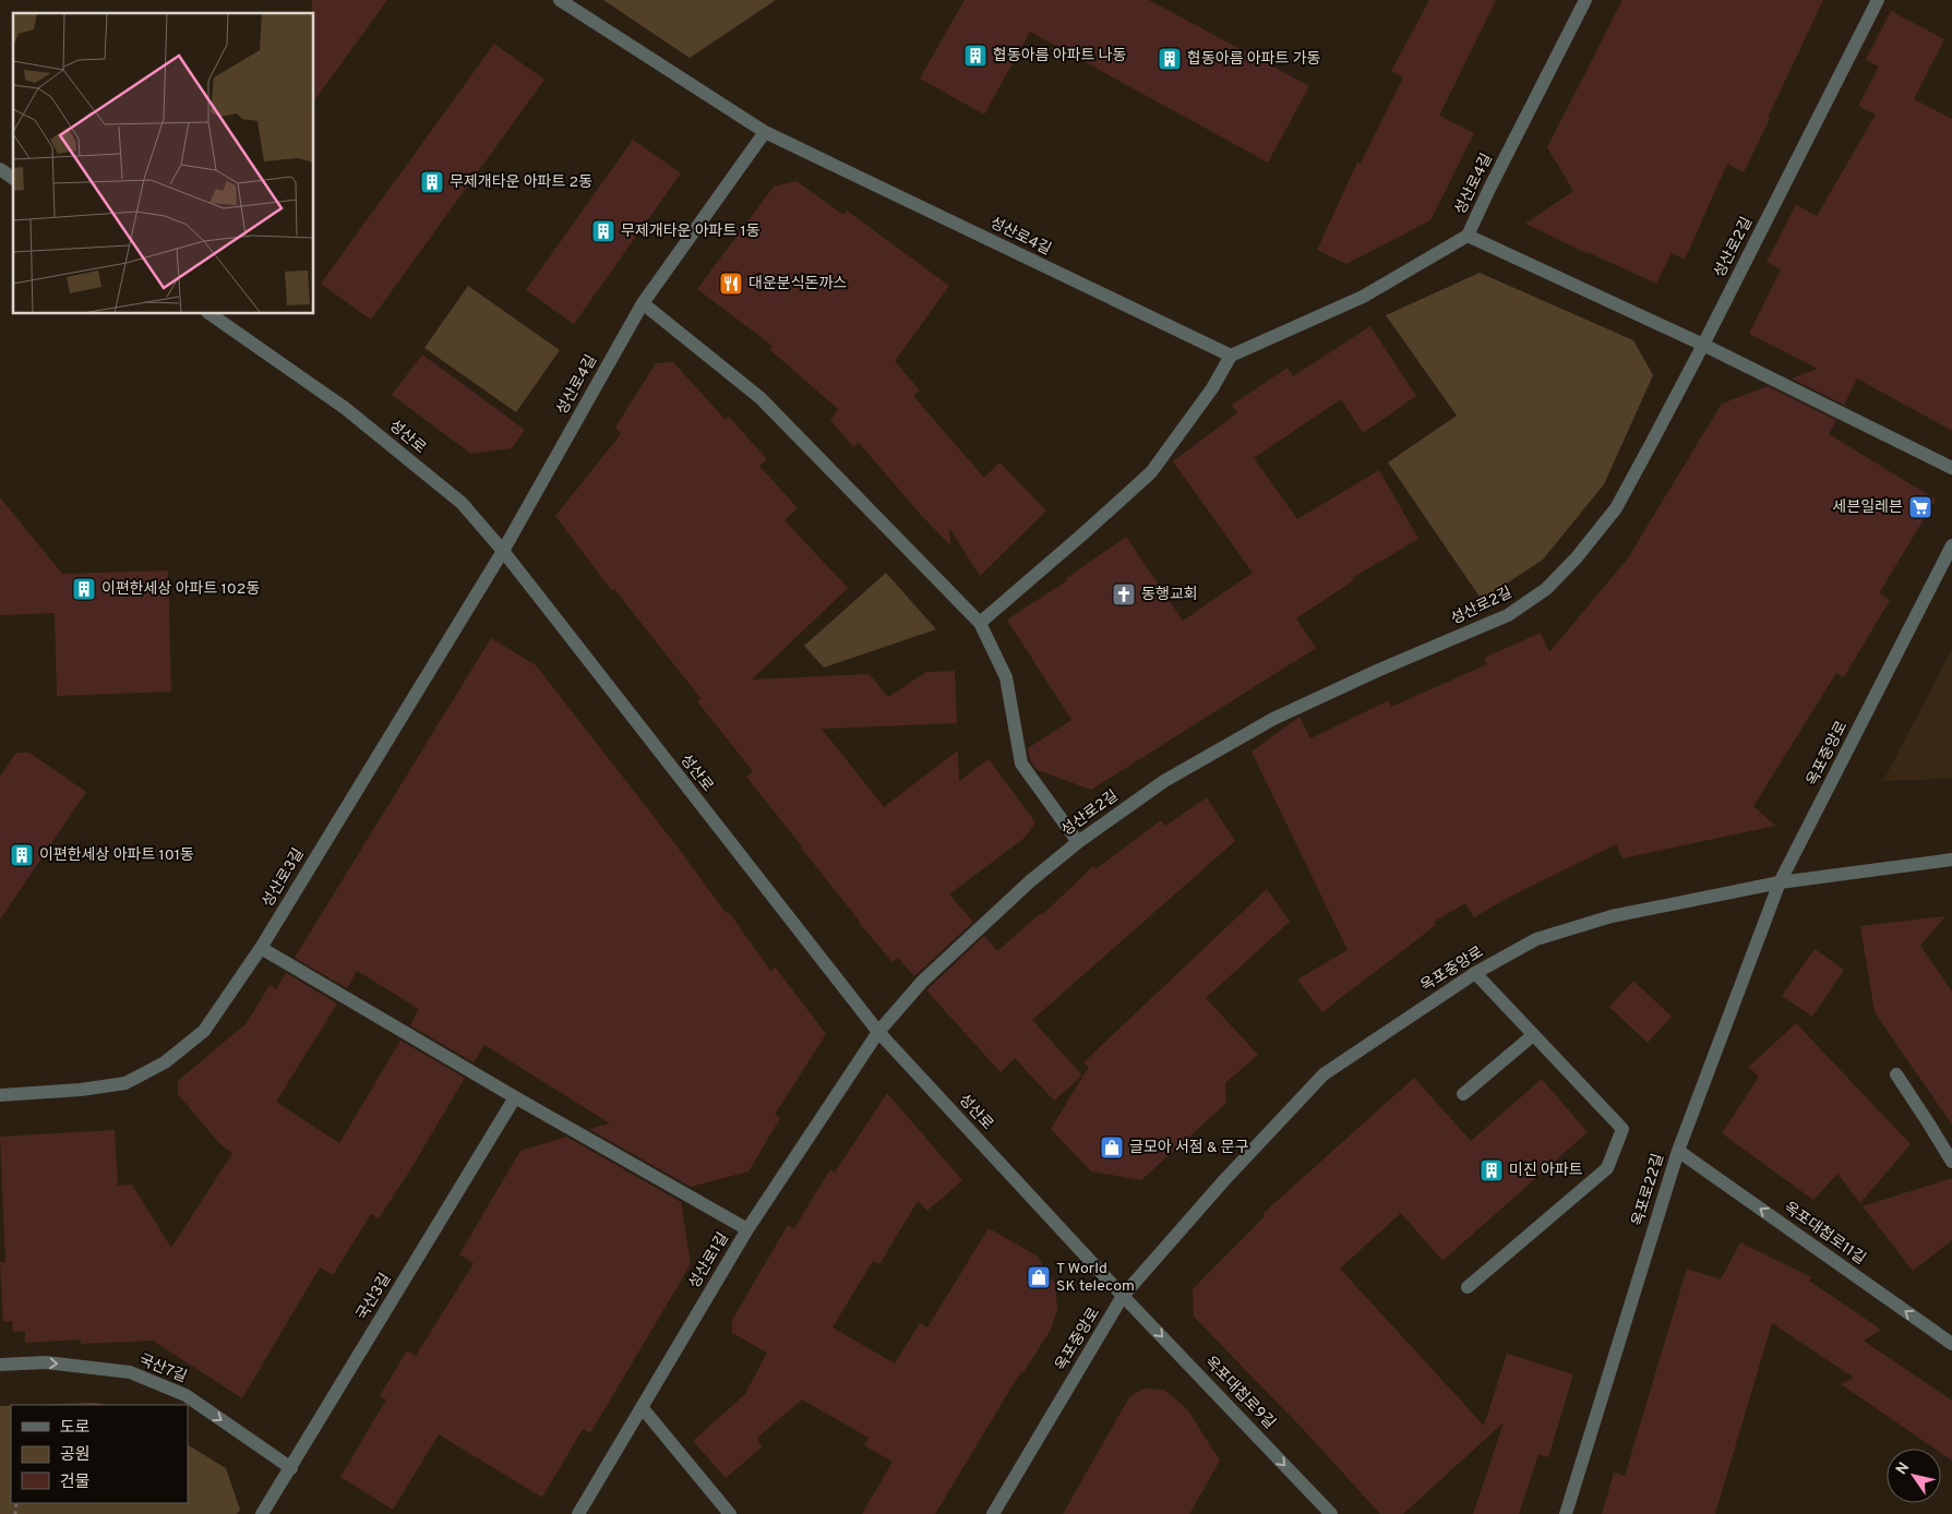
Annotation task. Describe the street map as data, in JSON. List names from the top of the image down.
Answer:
{
  "streets": {
    "street": [
      "성산로4길",
      "성산로2길",
      "성산로",
      "옥포중앙로",
      "성산로3길",
      "옥포로22길",
      "옥포대첩로11길",
      "성산로1길",
      "국산3길",
      "국산7길",
      "옥포대첩로9길"
    ]
  },
  "crossings": [
    ["성산로4길", "성산로"],
    ["성산로4길", "성산로3길"],
    ["성산로2길", "성산로"],
    ["성산로2길", "성산로1길"],
    ["성산로", "옥포중앙로"],
    ["성산로", "성산로3길"],
    ["성산로", "성산로1길"],
    ["성산로", "옥포대첩로9길"],
    ["옥포중앙로", "옥포로22길"],
    ["옥포중앙로", "옥포대첩로9길"],
    ["옥포로22길", "옥포대첩로11길"],
    ["국산3길", "국산7길"]
  ],
  "one_way": ["옥포대첩로11길", "국산7길", "옥포대첩로9길"],
  "places": {
    "building": [
      "협동아름 아파트 나동",
      "협동아름 아파트 가동",
      "무제개타운 아파트 2동",
      "무제개타운 아파트 1동",
      "이편한세상 아파트 102동",
      "이편한세상 아파트 101동",
      "미진 아파트"
    ],
    "restaurant": ["대운분식돈까스"],
    "supermarket": ["세븐일레븐"],
    "church": ["동행교회"],
    "shop": ["글모아 서점 & 문구", "T World SK telecom"]
  },
  "legend": ["도로", "공원", "건물"],
  "north": "top left"
}
